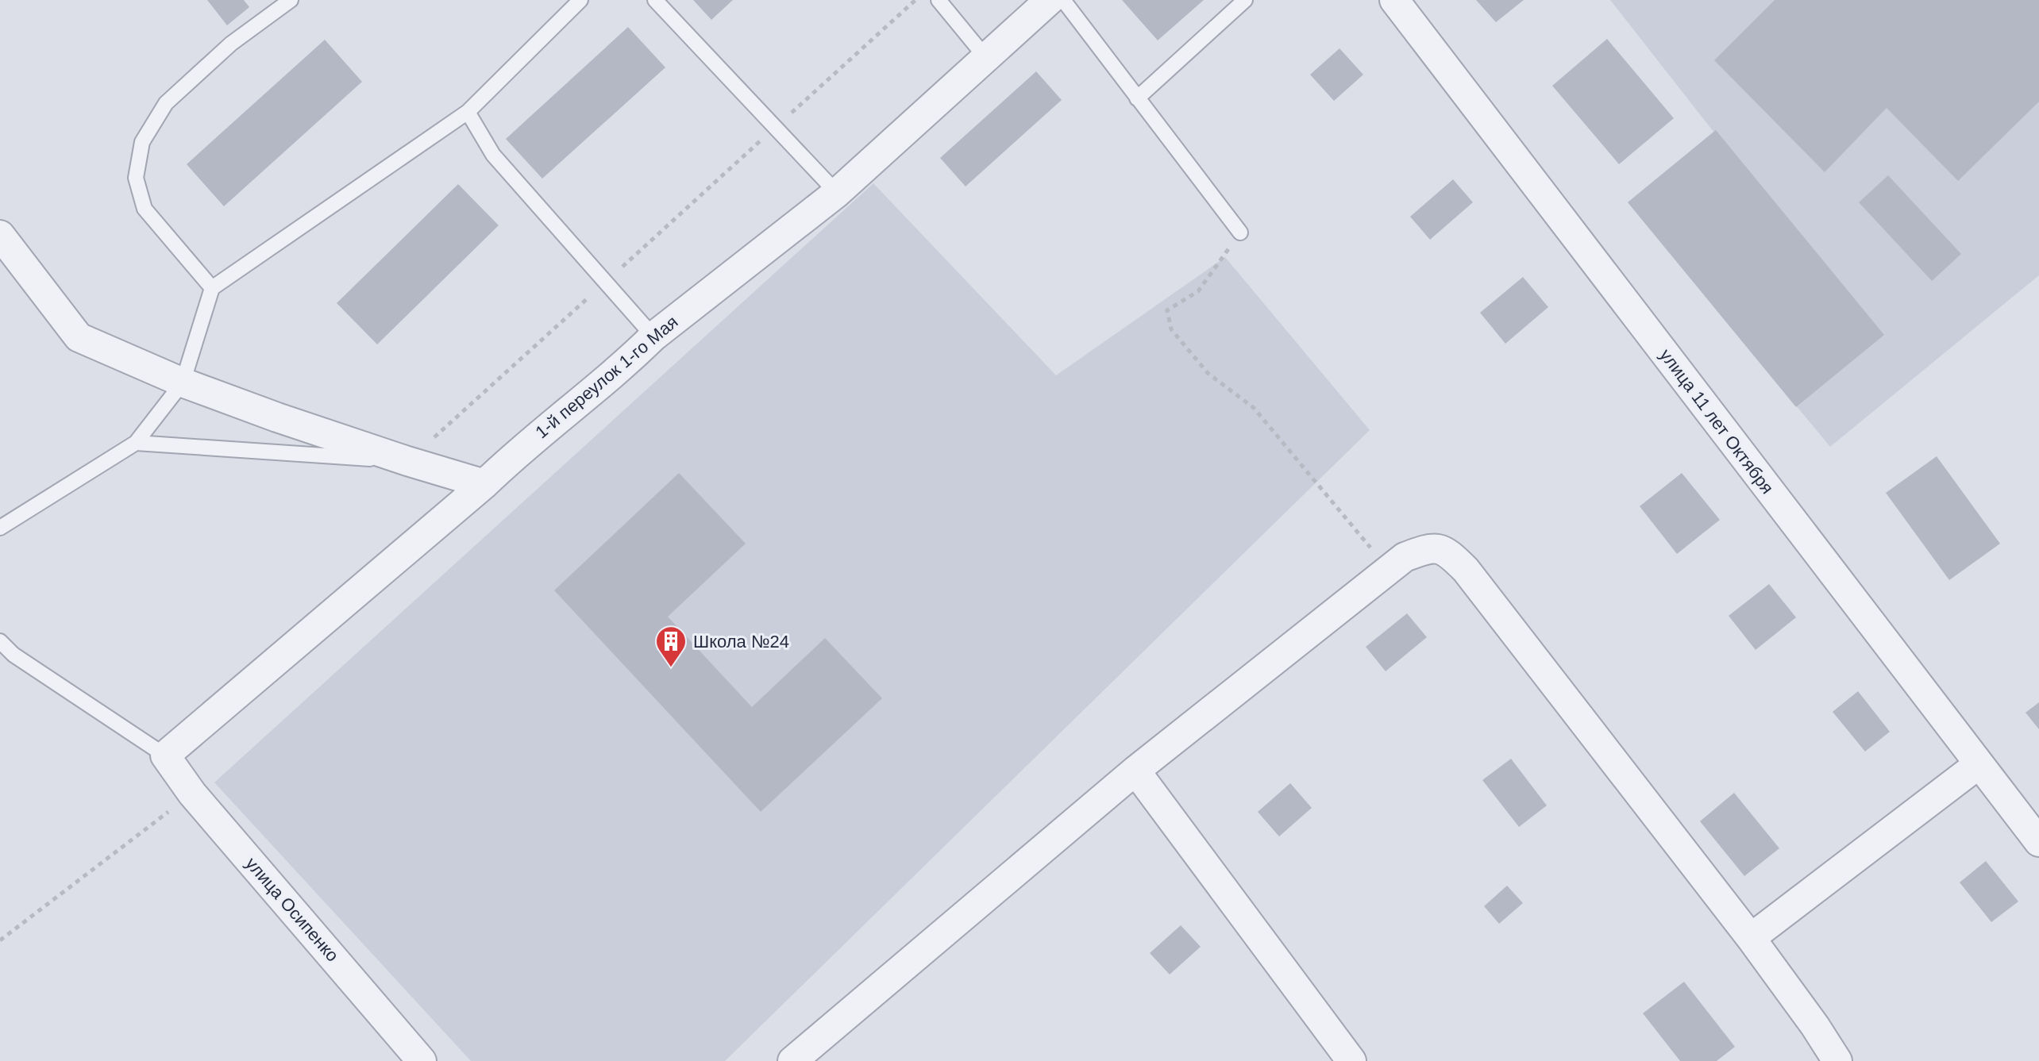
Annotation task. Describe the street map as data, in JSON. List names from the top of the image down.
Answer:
{
  "streets": {
    "street": ["1-й переулок 1-го Мая", "улица 11 лет Октября", "улица Осипенко"]
  },
  "crossings": [
    ["1-й переулок 1-го Мая", "улица Осипенко"]
  ],
  "places": {
    "building": ["Школа №24"]
  }
}
